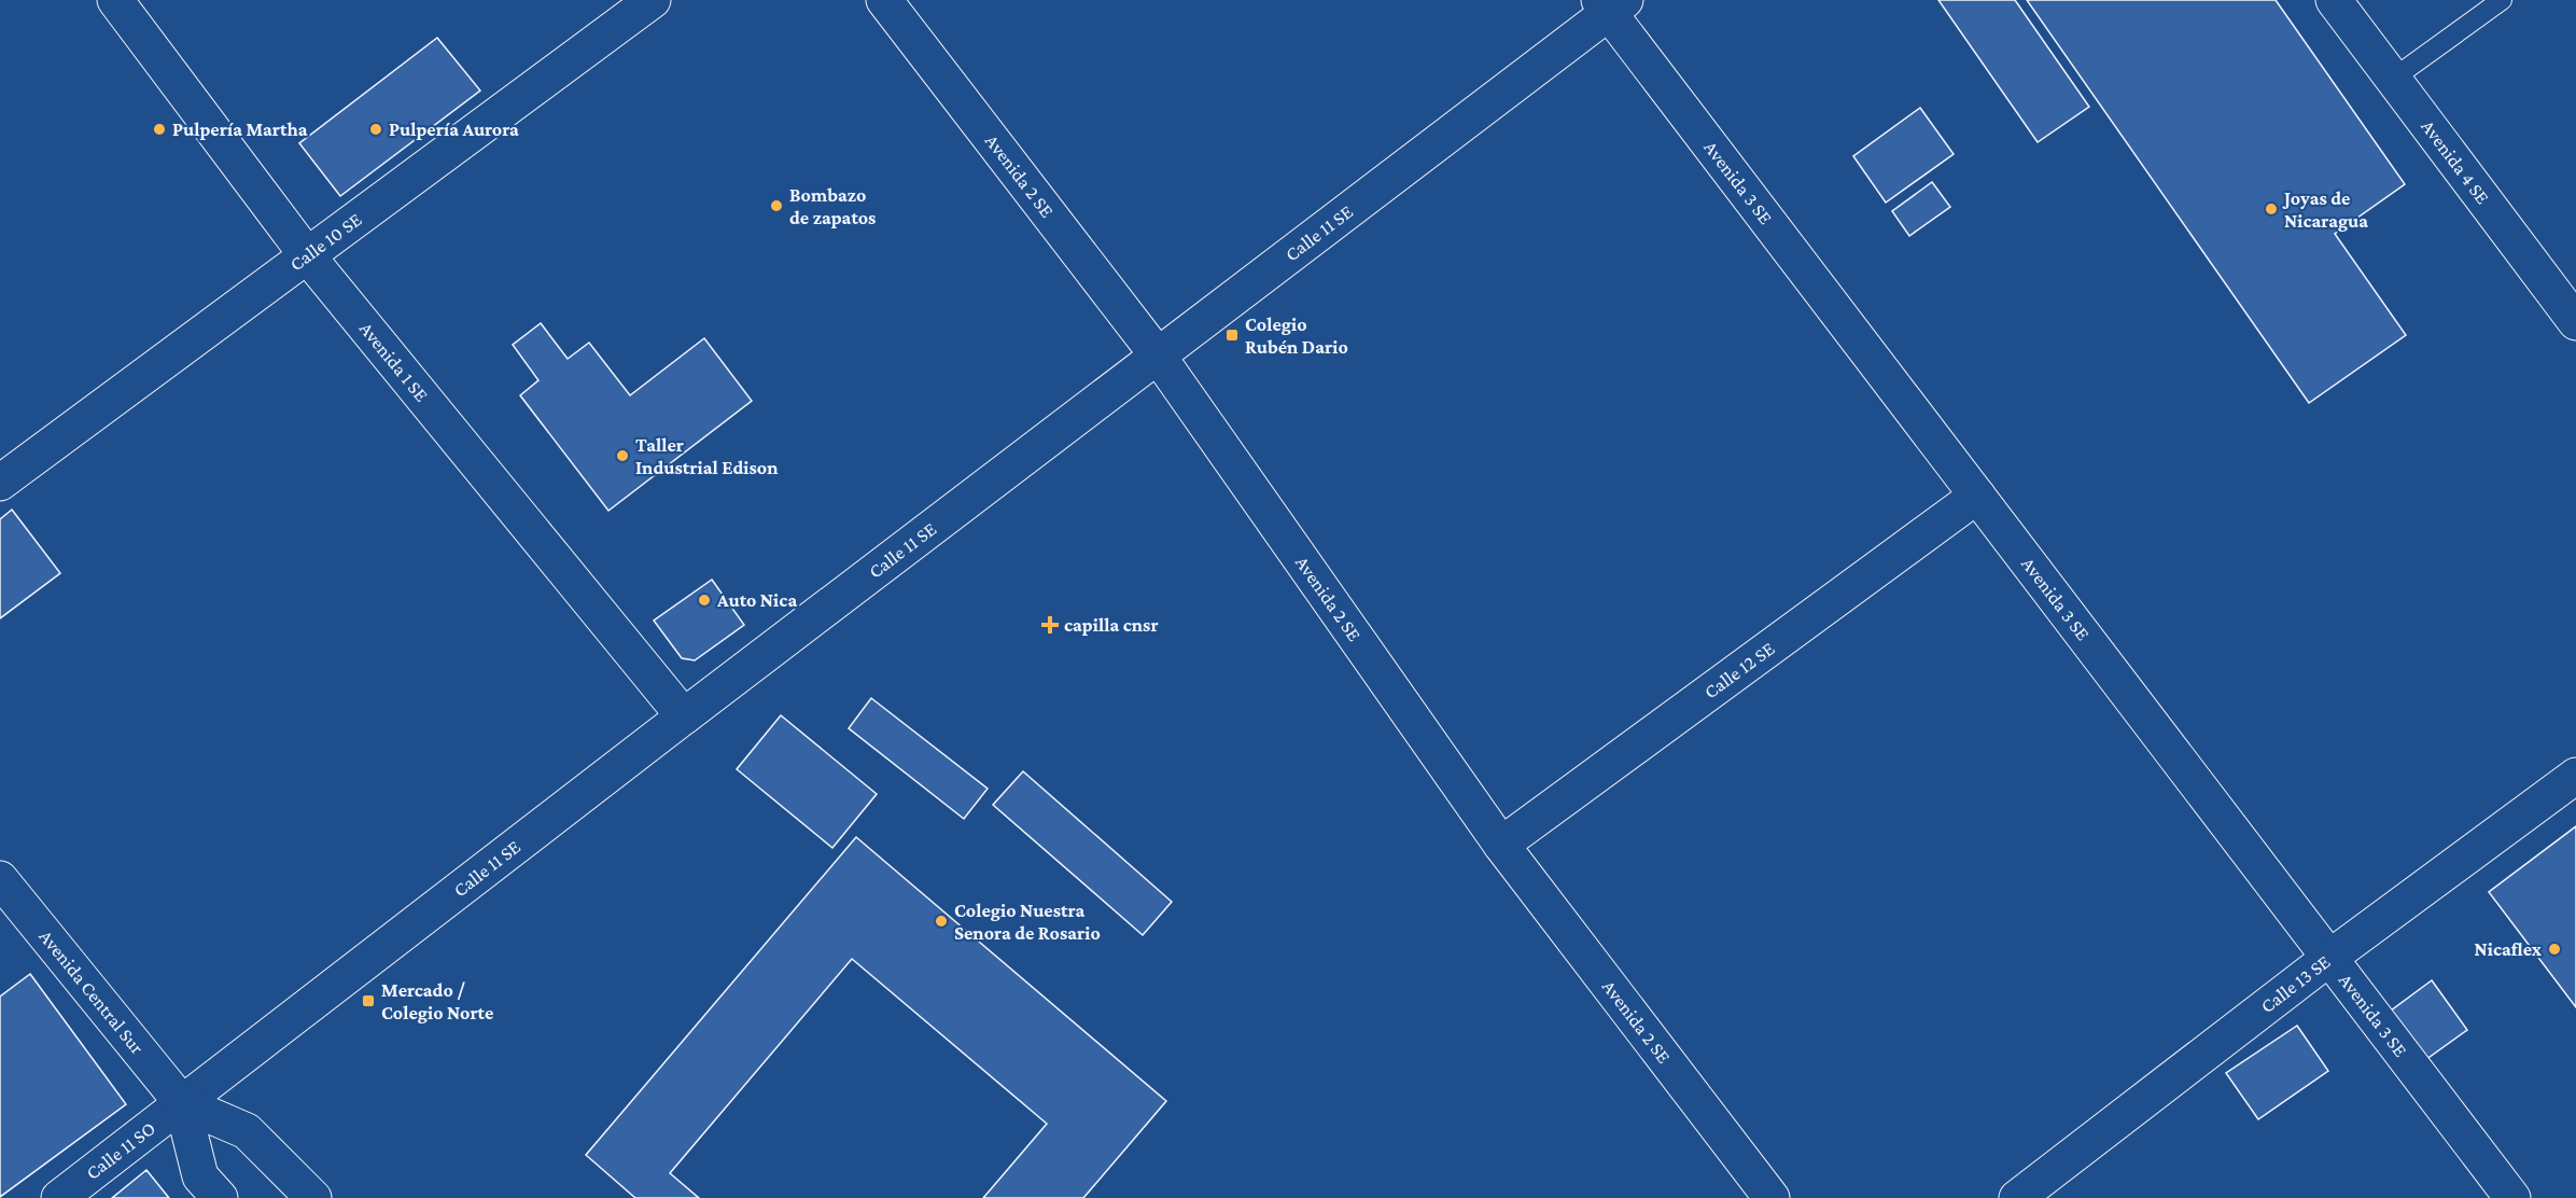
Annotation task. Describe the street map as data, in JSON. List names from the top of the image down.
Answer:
{
  "streets": {
    "street": [
      "Avenida 4 SE",
      "Avenida 2 SE",
      "Avenida 3 SE",
      "Calle 11 SE",
      "Calle 10 SE",
      "Avenida 1 SE",
      "Calle 12 SE",
      "Calle 13 SE",
      "Avenida Central Sur",
      "Calle 11 SO"
    ]
  },
  "crossings": [
    ["Avenida 2 SE", "Calle 11 SE"],
    ["Avenida 2 SE", "Calle 12 SE"],
    ["Avenida 3 SE", "Calle 11 SE"],
    ["Avenida 3 SE", "Calle 12 SE"],
    ["Avenida 3 SE", "Calle 13 SE"],
    ["Calle 11 SE", "Avenida 1 SE"],
    ["Calle 11 SE", "Avenida Central Sur"],
    ["Calle 11 SE", "Calle 11 SO"],
    ["Calle 10 SE", "Avenida 1 SE"],
    ["Avenida Central Sur", "Calle 11 SO"]
  ],
  "places": {
    "other": [
      "Pulpería Martha",
      "Pulpería Aurora",
      "Bombazo de zapatos",
      "Joyas de Nicaragua",
      "Taller Industrial Edison",
      "Auto Nica",
      "Colegio Nuestra Senora de Rosario",
      "Nicaflex"
    ],
    "transit": ["Colegio Rubén Dario", "Mercado / Colegio Norte"],
    "health": ["capilla cnsr"]
  }
}
